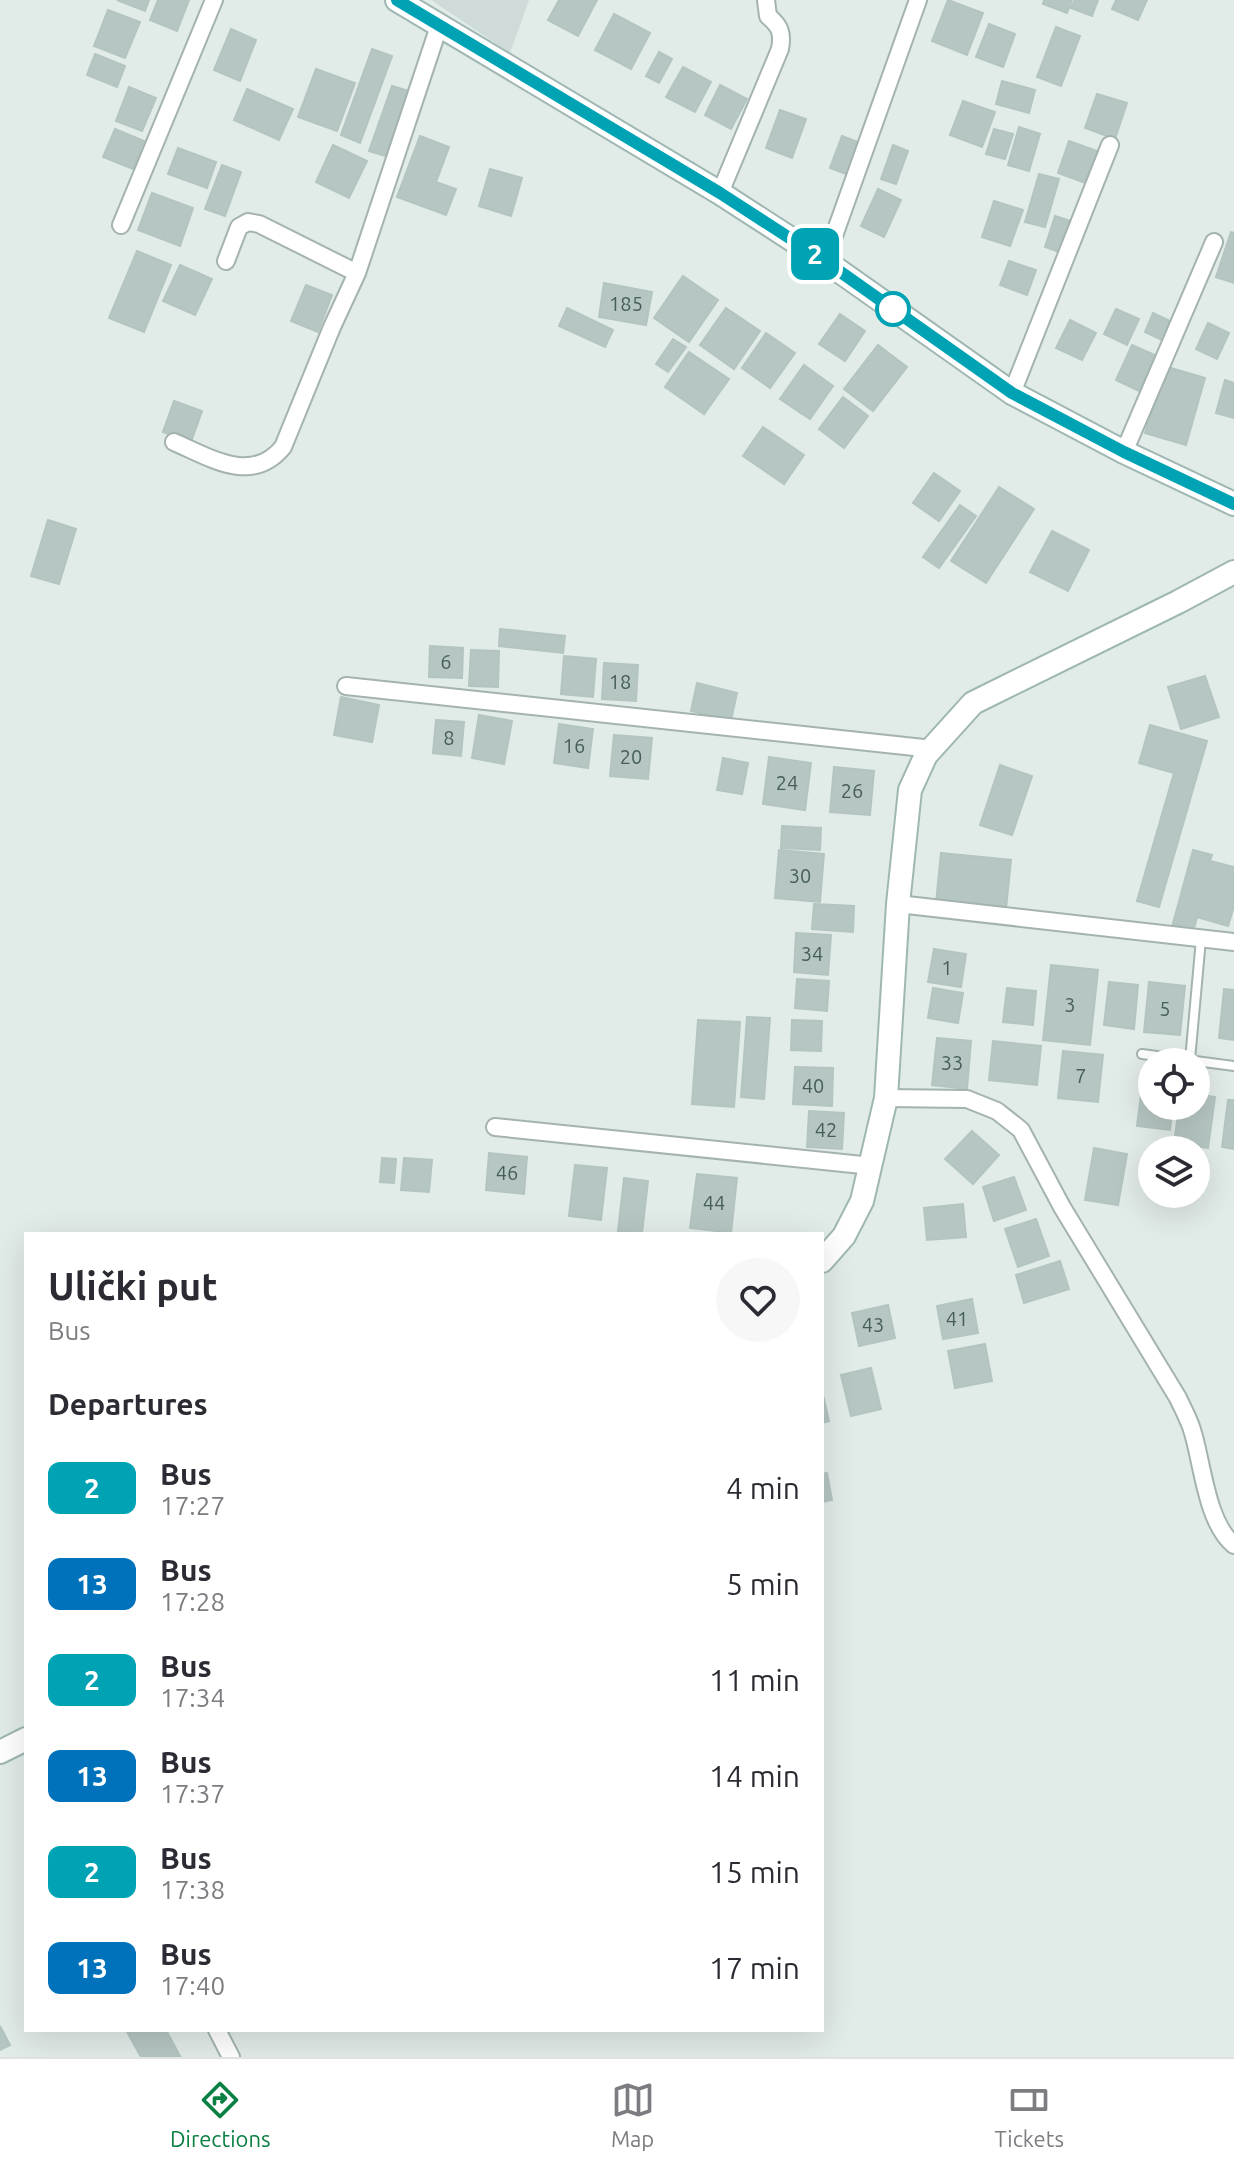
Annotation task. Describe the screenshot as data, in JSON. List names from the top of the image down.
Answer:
{
  "lines": ["bus line 2"],
  "house_numbers": [
    "185",
    "6",
    "18",
    "8",
    "16",
    "20",
    "24",
    "26",
    "30",
    "34",
    "1",
    "3",
    "5",
    "33",
    "7",
    "40",
    "42",
    "46",
    "44",
    "41",
    "43"
  ],
  "page": {
    "on_map": "2",
    "heading": [
      ["Ulički put", "Bus"],
      "Departures"
    ],
    "list": [
      {
        "mark": "2",
        "name": "Bus",
        "note": "17:27",
        "value": "4 min"
      },
      {
        "mark": "13",
        "name": "Bus",
        "note": "17:28",
        "value": "5 min"
      },
      {
        "mark": "2",
        "name": "Bus",
        "note": "17:34",
        "value": "11 min"
      },
      {
        "mark": "13",
        "name": "Bus",
        "note": "17:37",
        "value": "14 min"
      },
      {
        "mark": "2",
        "name": "Bus",
        "note": "17:38",
        "value": "15 min"
      },
      {
        "mark": "13",
        "name": "Bus",
        "note": "17:40",
        "value": "17 min"
      }
    ],
    "tabs": ["Directions", "Map", "Tickets"]
  }
}
